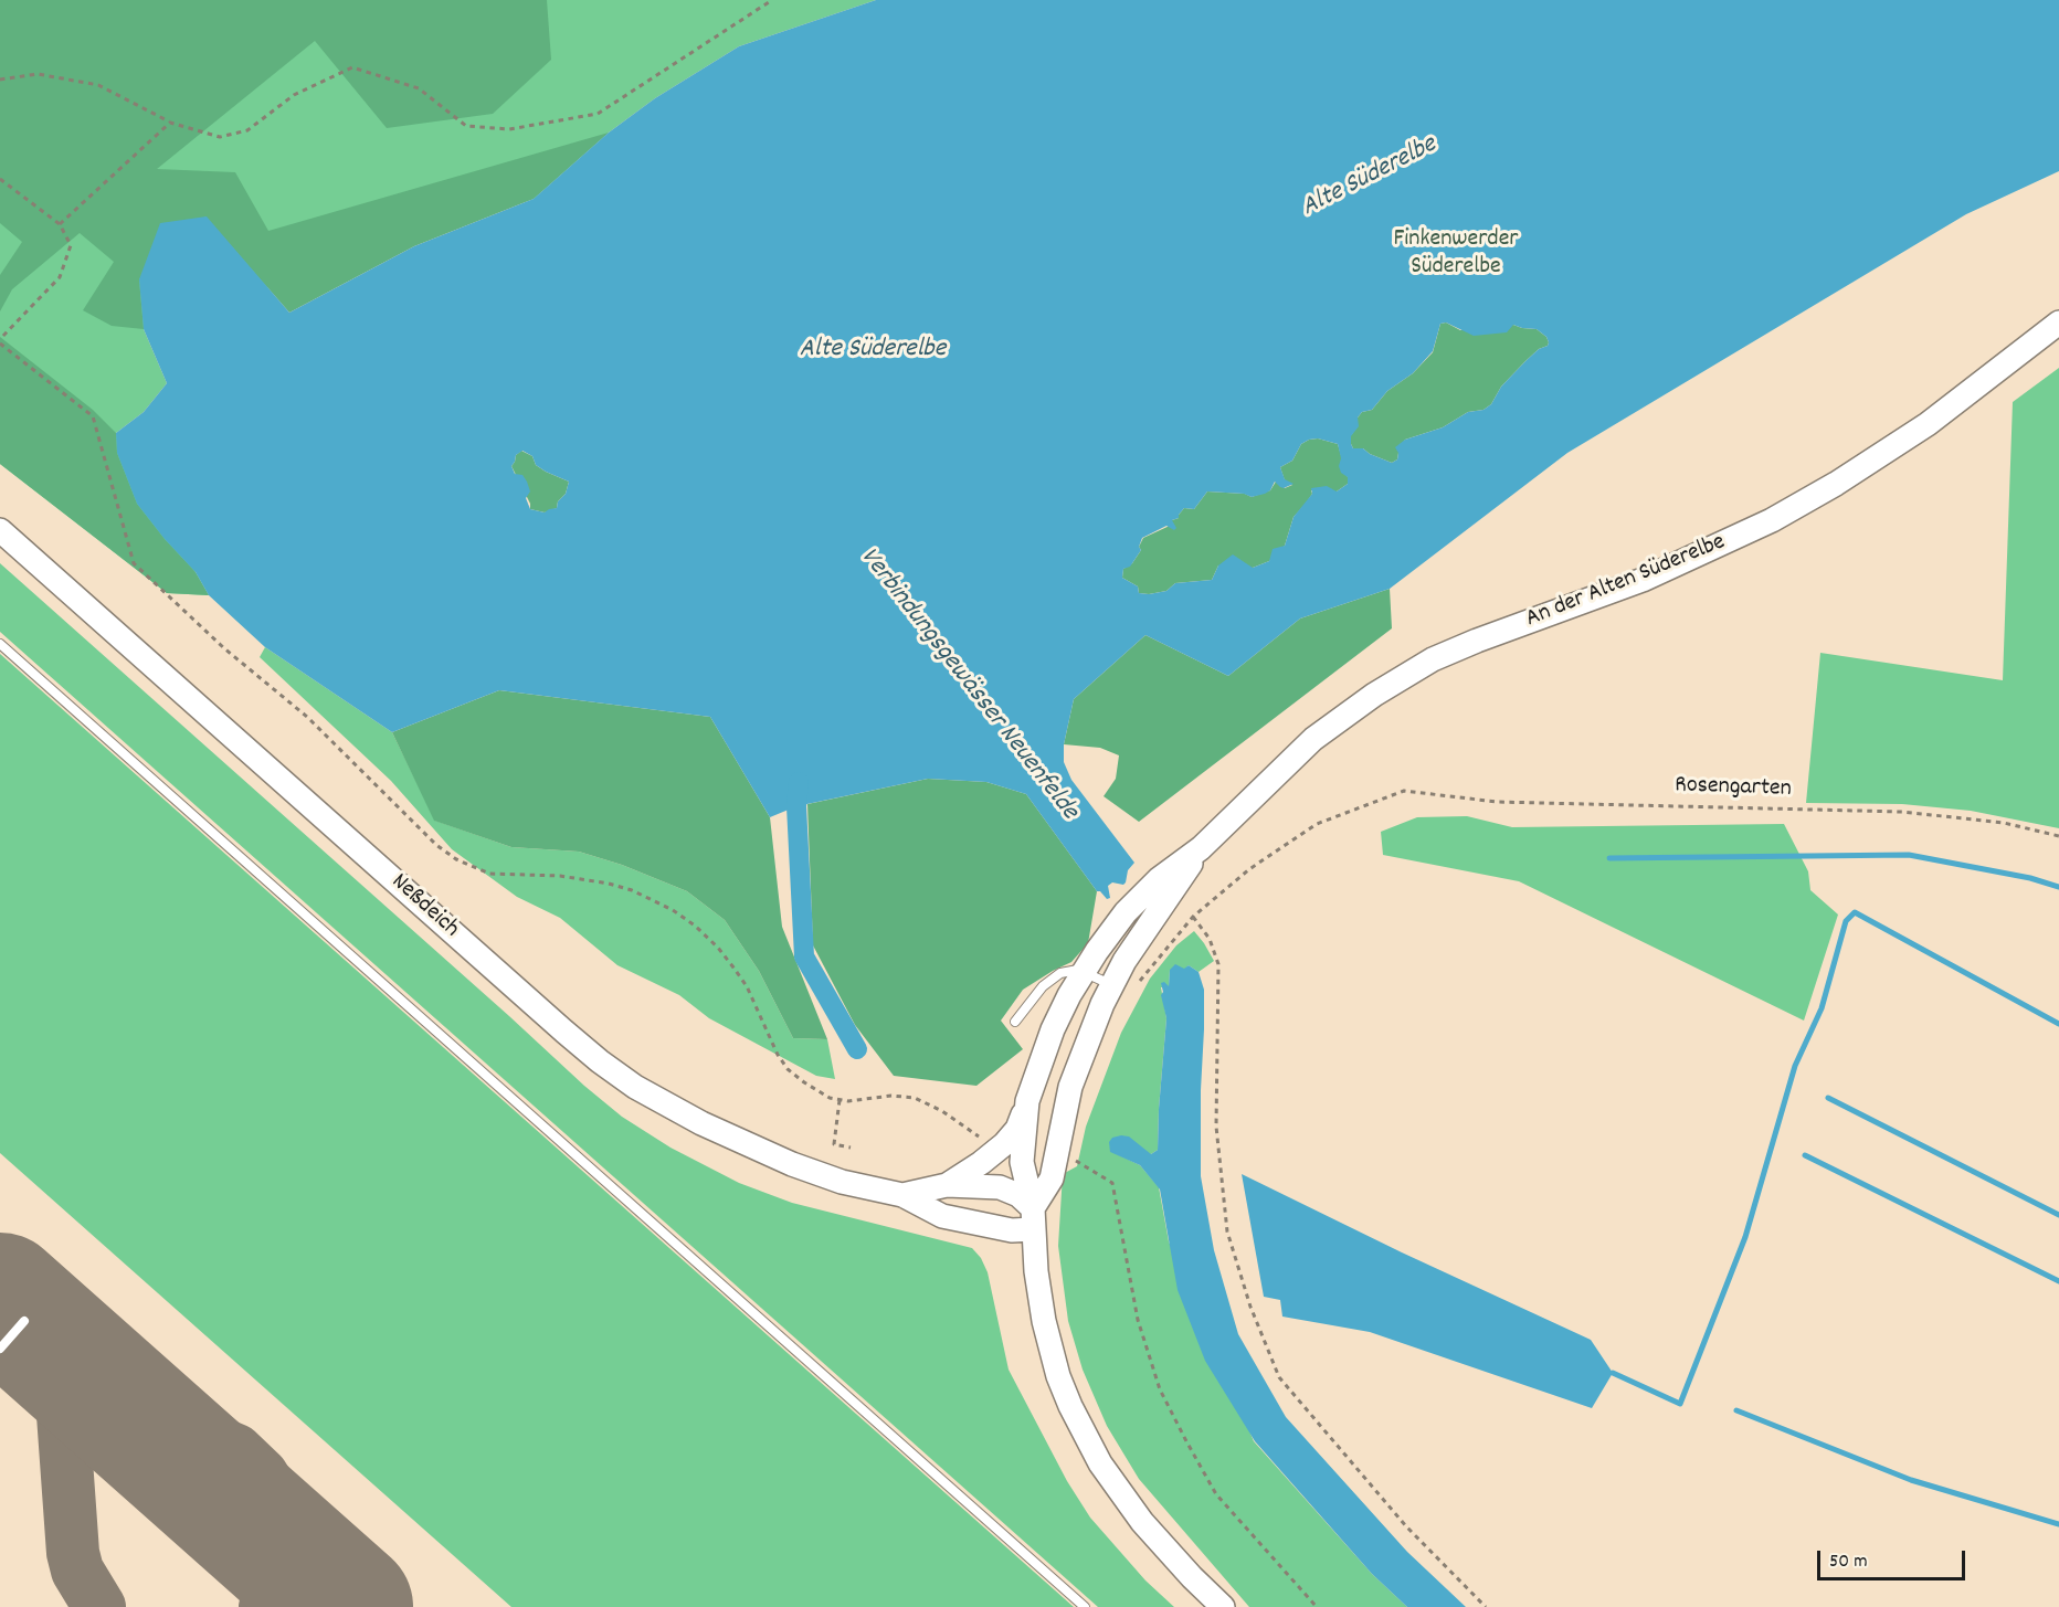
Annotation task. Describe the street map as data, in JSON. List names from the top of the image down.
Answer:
{
  "streets": {
    "main road": ["An der Alten Süderelbe", "Neßdeich"],
    "path": ["Rosengarten"]
  },
  "crossings": [
    ["An der Alten Süderelbe", "Neßdeich"]
  ],
  "water": ["Alte Süderelbe", "Verbindungsgewässer Neuenfelde"],
  "parks": ["Finkenwerder Süderelbe"],
  "scale_bar": "50 m"
}
